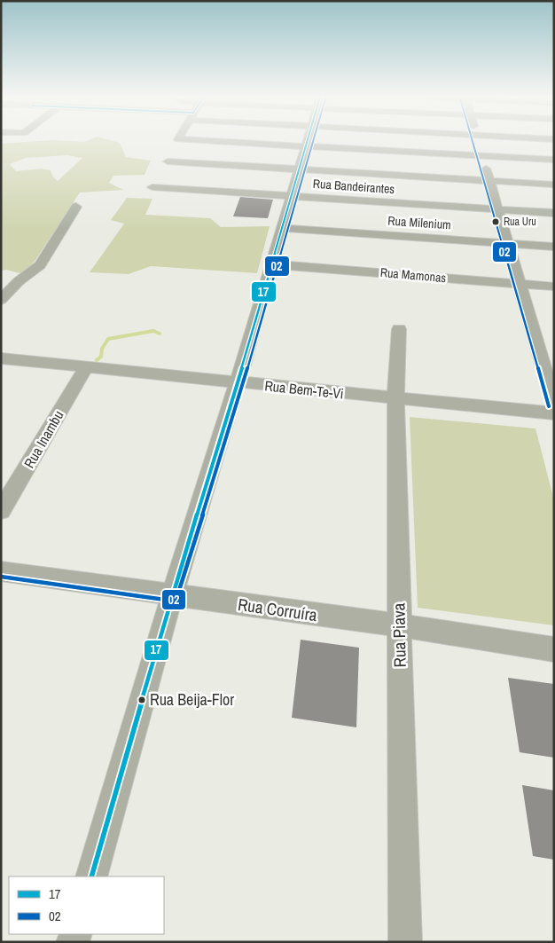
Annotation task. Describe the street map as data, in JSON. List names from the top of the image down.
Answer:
{
  "streets": {
    "street": [
      "Rua Bandeirantes",
      "Rua Milenium",
      "Rua Mamonas",
      "Rua Bem-Te-Vi",
      "Rua Inambu",
      "Rua Corruíra",
      "Rua Piava"
    ]
  },
  "crossings": [
    ["Rua Bem-Te-Vi", "Rua Inambu"],
    ["Rua Bem-Te-Vi", "Rua Piava"],
    ["Rua Corruíra", "Rua Piava"]
  ],
  "places": ["Rua Uru", "Rua Beija-Flor"],
  "lines": ["transit line 17", "transit line 02"],
  "legend": ["17", "02"]
}
